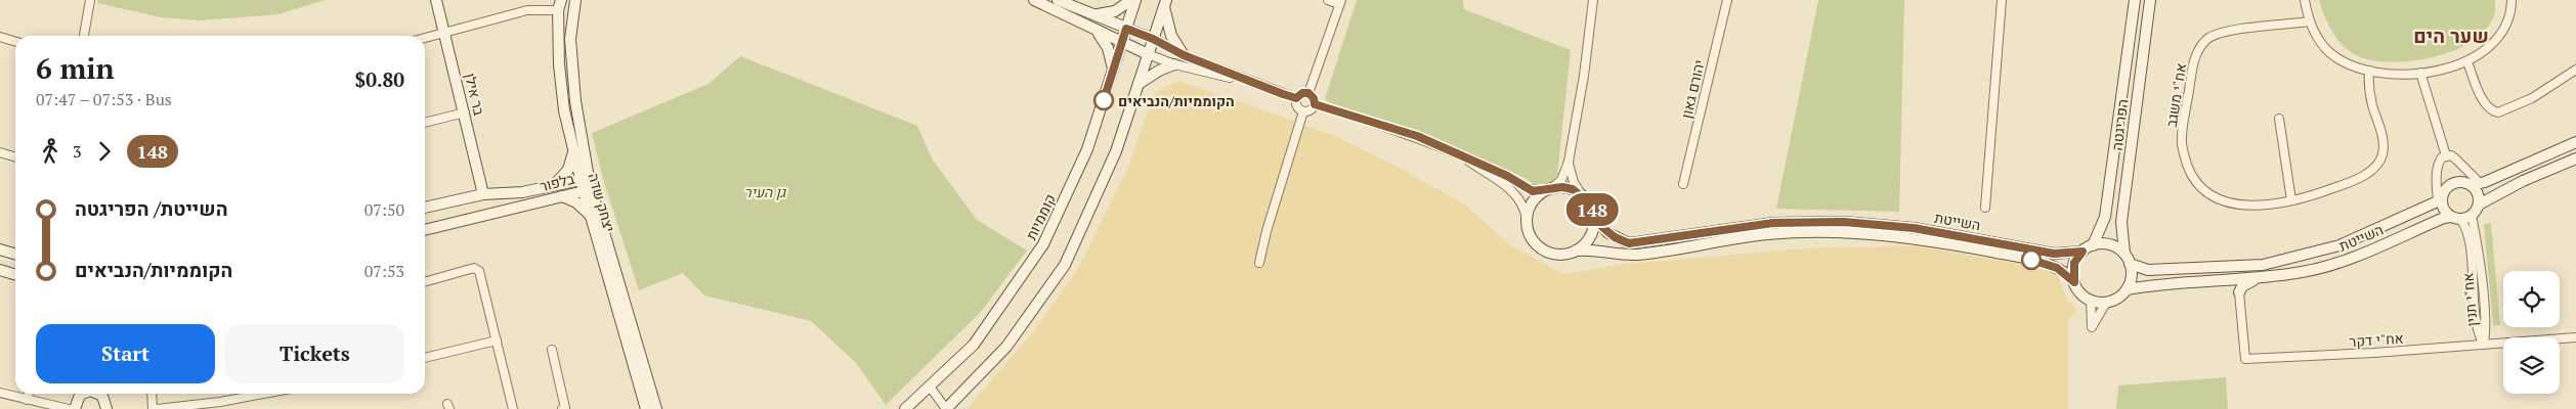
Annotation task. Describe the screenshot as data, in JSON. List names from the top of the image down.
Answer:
{
  "streets": {
    "street": [
      "יהורם גאון",
      "בר אילן",
      "אח\"י משגב",
      "הפריגטה",
      "בלפור",
      "יצחק שדה",
      "קוממיות",
      "השייטת",
      "אח\"י תנין",
      "אח\"י דקר"
    ]
  },
  "crossings": [
    ["בר אילן", "בלפור"],
    ["הפריגטה", "השייטת"],
    ["בלפור", "יצחק שדה"],
    ["השייטת", "אח\"י תנין"],
    ["אח\"י תנין", "אח\"י דקר"]
  ],
  "districts": ["שער הים"],
  "parks": ["גן העיר"],
  "places": ["הקוממיות/הנביאים"],
  "lines": ["bus line 148"],
  "page": {
    "on_map": "148",
    "heading": ["6 min", "07:47 – 07:53 · Bus", "$0.80"],
    "legs": ["3", "148"],
    "list": [
      {
        "name": "השייטת/ הפריגטה",
        "value": "07:50"
      },
      {
        "name": "הקוממיות/הנביאים",
        "value": "07:53"
      }
    ],
    "buttons": ["Start", "Tickets"]
  }
}
